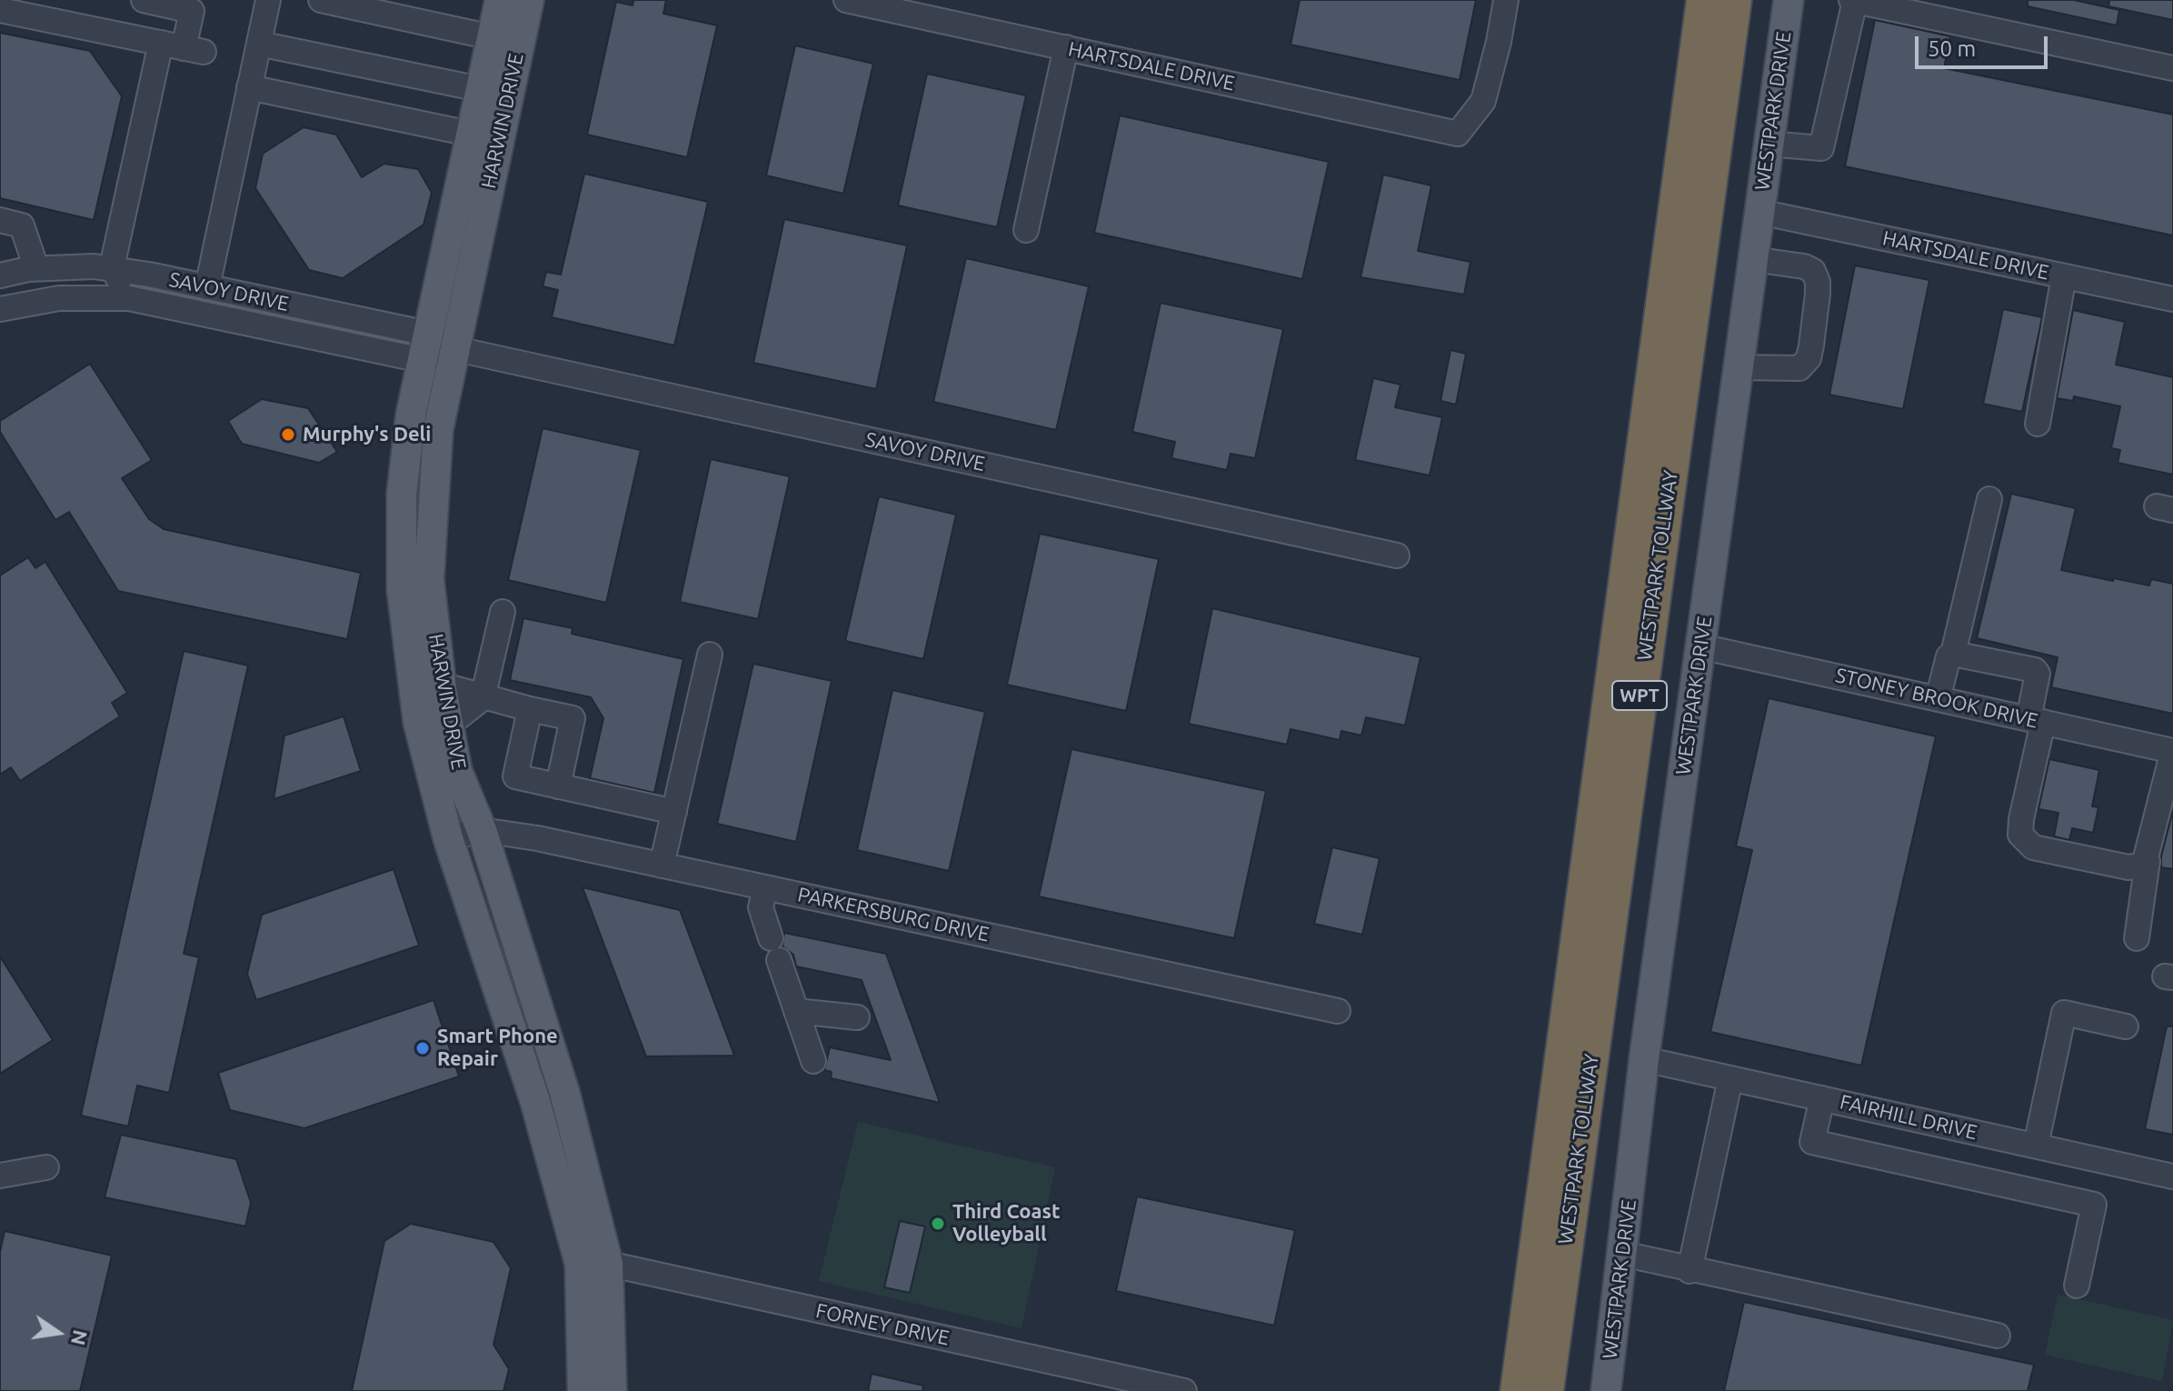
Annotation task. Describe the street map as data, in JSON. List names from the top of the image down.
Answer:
{
  "streets": {
    "highway": ["WESTPARK TOLLWAY", "WPT"],
    "main road": ["WESTPARK DRIVE", "HARWIN DRIVE"],
    "street": [
      "HARTSDALE DRIVE",
      "SAVOY DRIVE",
      "STONEY BROOK DRIVE",
      "PARKERSBURG DRIVE",
      "FAIRHILL DRIVE",
      "FORNEY DRIVE"
    ]
  },
  "crossings": [
    ["HARTSDALE DRIVE", "WESTPARK DRIVE"],
    ["WESTPARK DRIVE", "STONEY BROOK DRIVE"],
    ["WESTPARK DRIVE", "FAIRHILL DRIVE"],
    ["HARWIN DRIVE", "SAVOY DRIVE"],
    ["HARWIN DRIVE", "PARKERSBURG DRIVE"],
    ["HARWIN DRIVE", "FORNEY DRIVE"]
  ],
  "places": ["Murphy's Deli", "Smart Phone Repair", "Third Coast Volleyball"],
  "scale_bar": "50 m",
  "north": "right"
}
